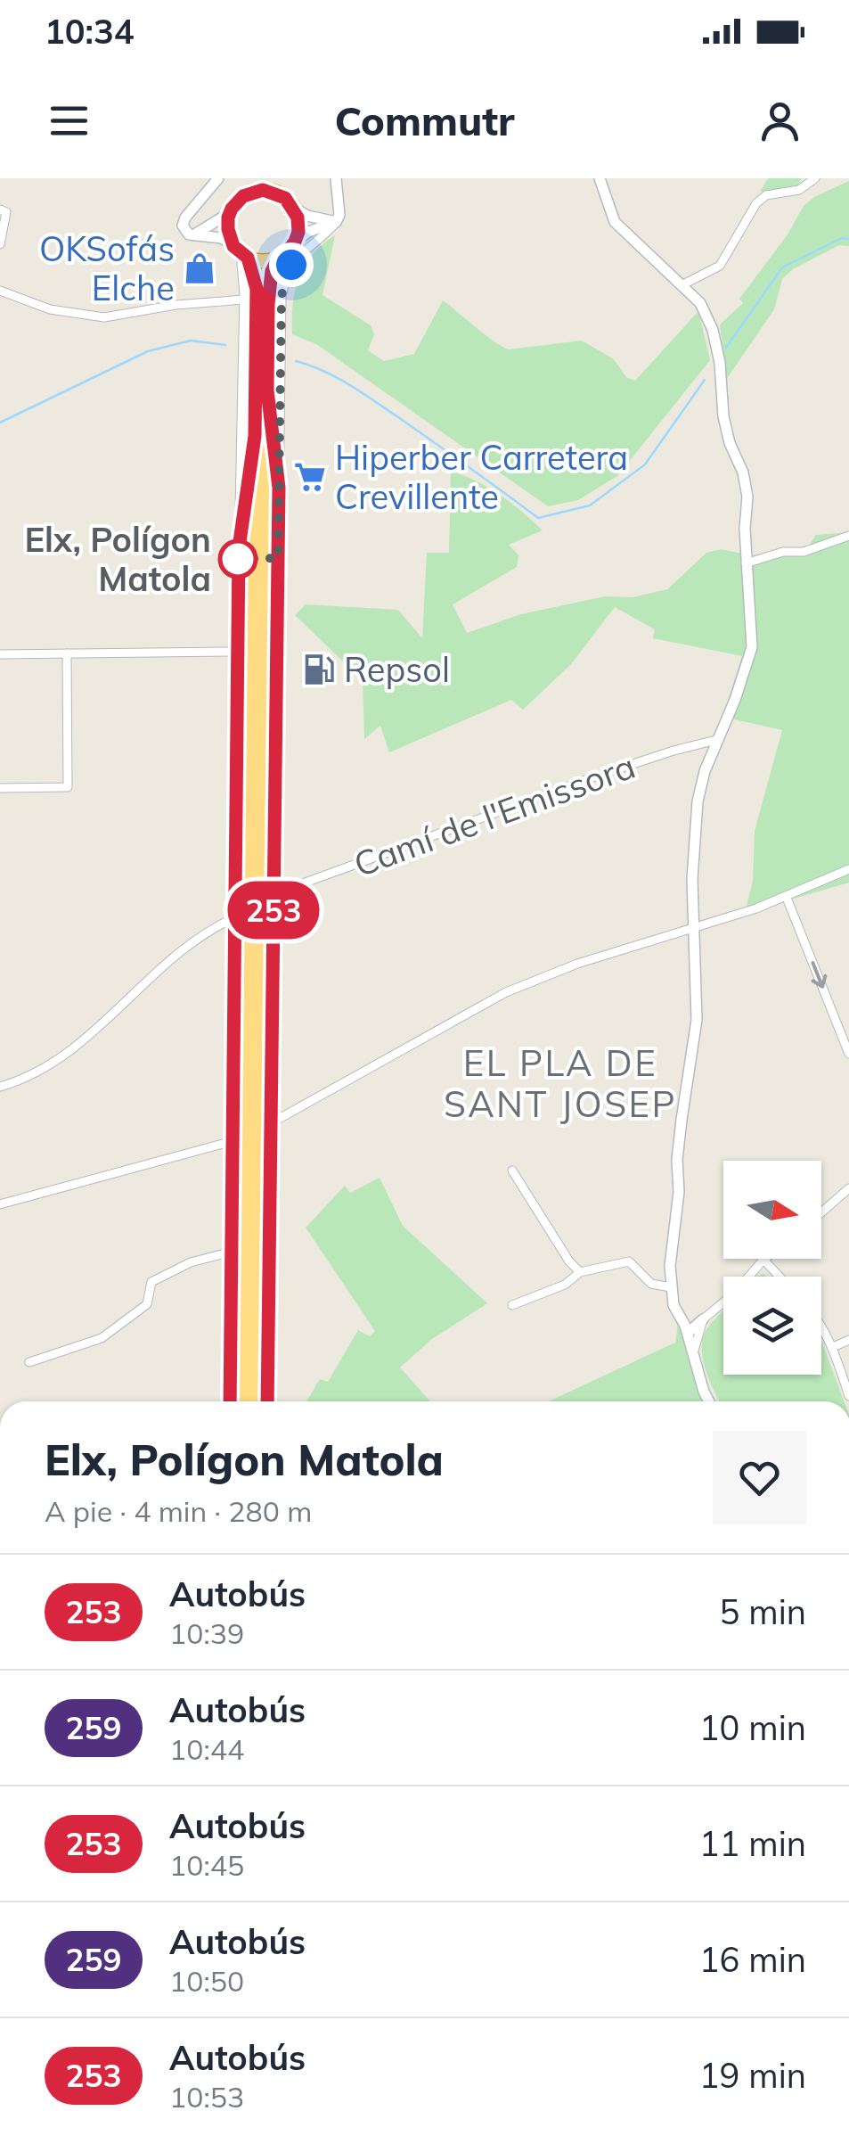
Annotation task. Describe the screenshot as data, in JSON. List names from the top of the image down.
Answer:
{
  "streets": {
    "street": ["Camí de l'Emissora"]
  },
  "districts": ["EL PLA DE SANT JOSEP"],
  "places": {
    "shop": ["OKSofás Elche"],
    "supermarket": ["Hiperber Carretera Crevillente"],
    "other": ["Elx, Polígon Matola"],
    "fuel station": ["Repsol"]
  },
  "lines": ["bus line 253"],
  "north": "right",
  "page": {
    "status": "10:34",
    "header": "Commutr",
    "on_map": "253",
    "heading": ["Elx, Polígon Matola", "A pie · 4 min · 280 m"],
    "list": [
      {
        "mark": "253",
        "name": "Autobús",
        "note": "10:39",
        "value": "5 min"
      },
      {
        "mark": "259",
        "name": "Autobús",
        "note": "10:44",
        "value": "10 min"
      },
      {
        "mark": "253",
        "name": "Autobús",
        "note": "10:45",
        "value": "11 min"
      },
      {
        "mark": "259",
        "name": "Autobús",
        "note": "10:50",
        "value": "16 min"
      },
      {
        "mark": "253",
        "name": "Autobús",
        "note": "10:53",
        "value": "19 min"
      }
    ]
  }
}
